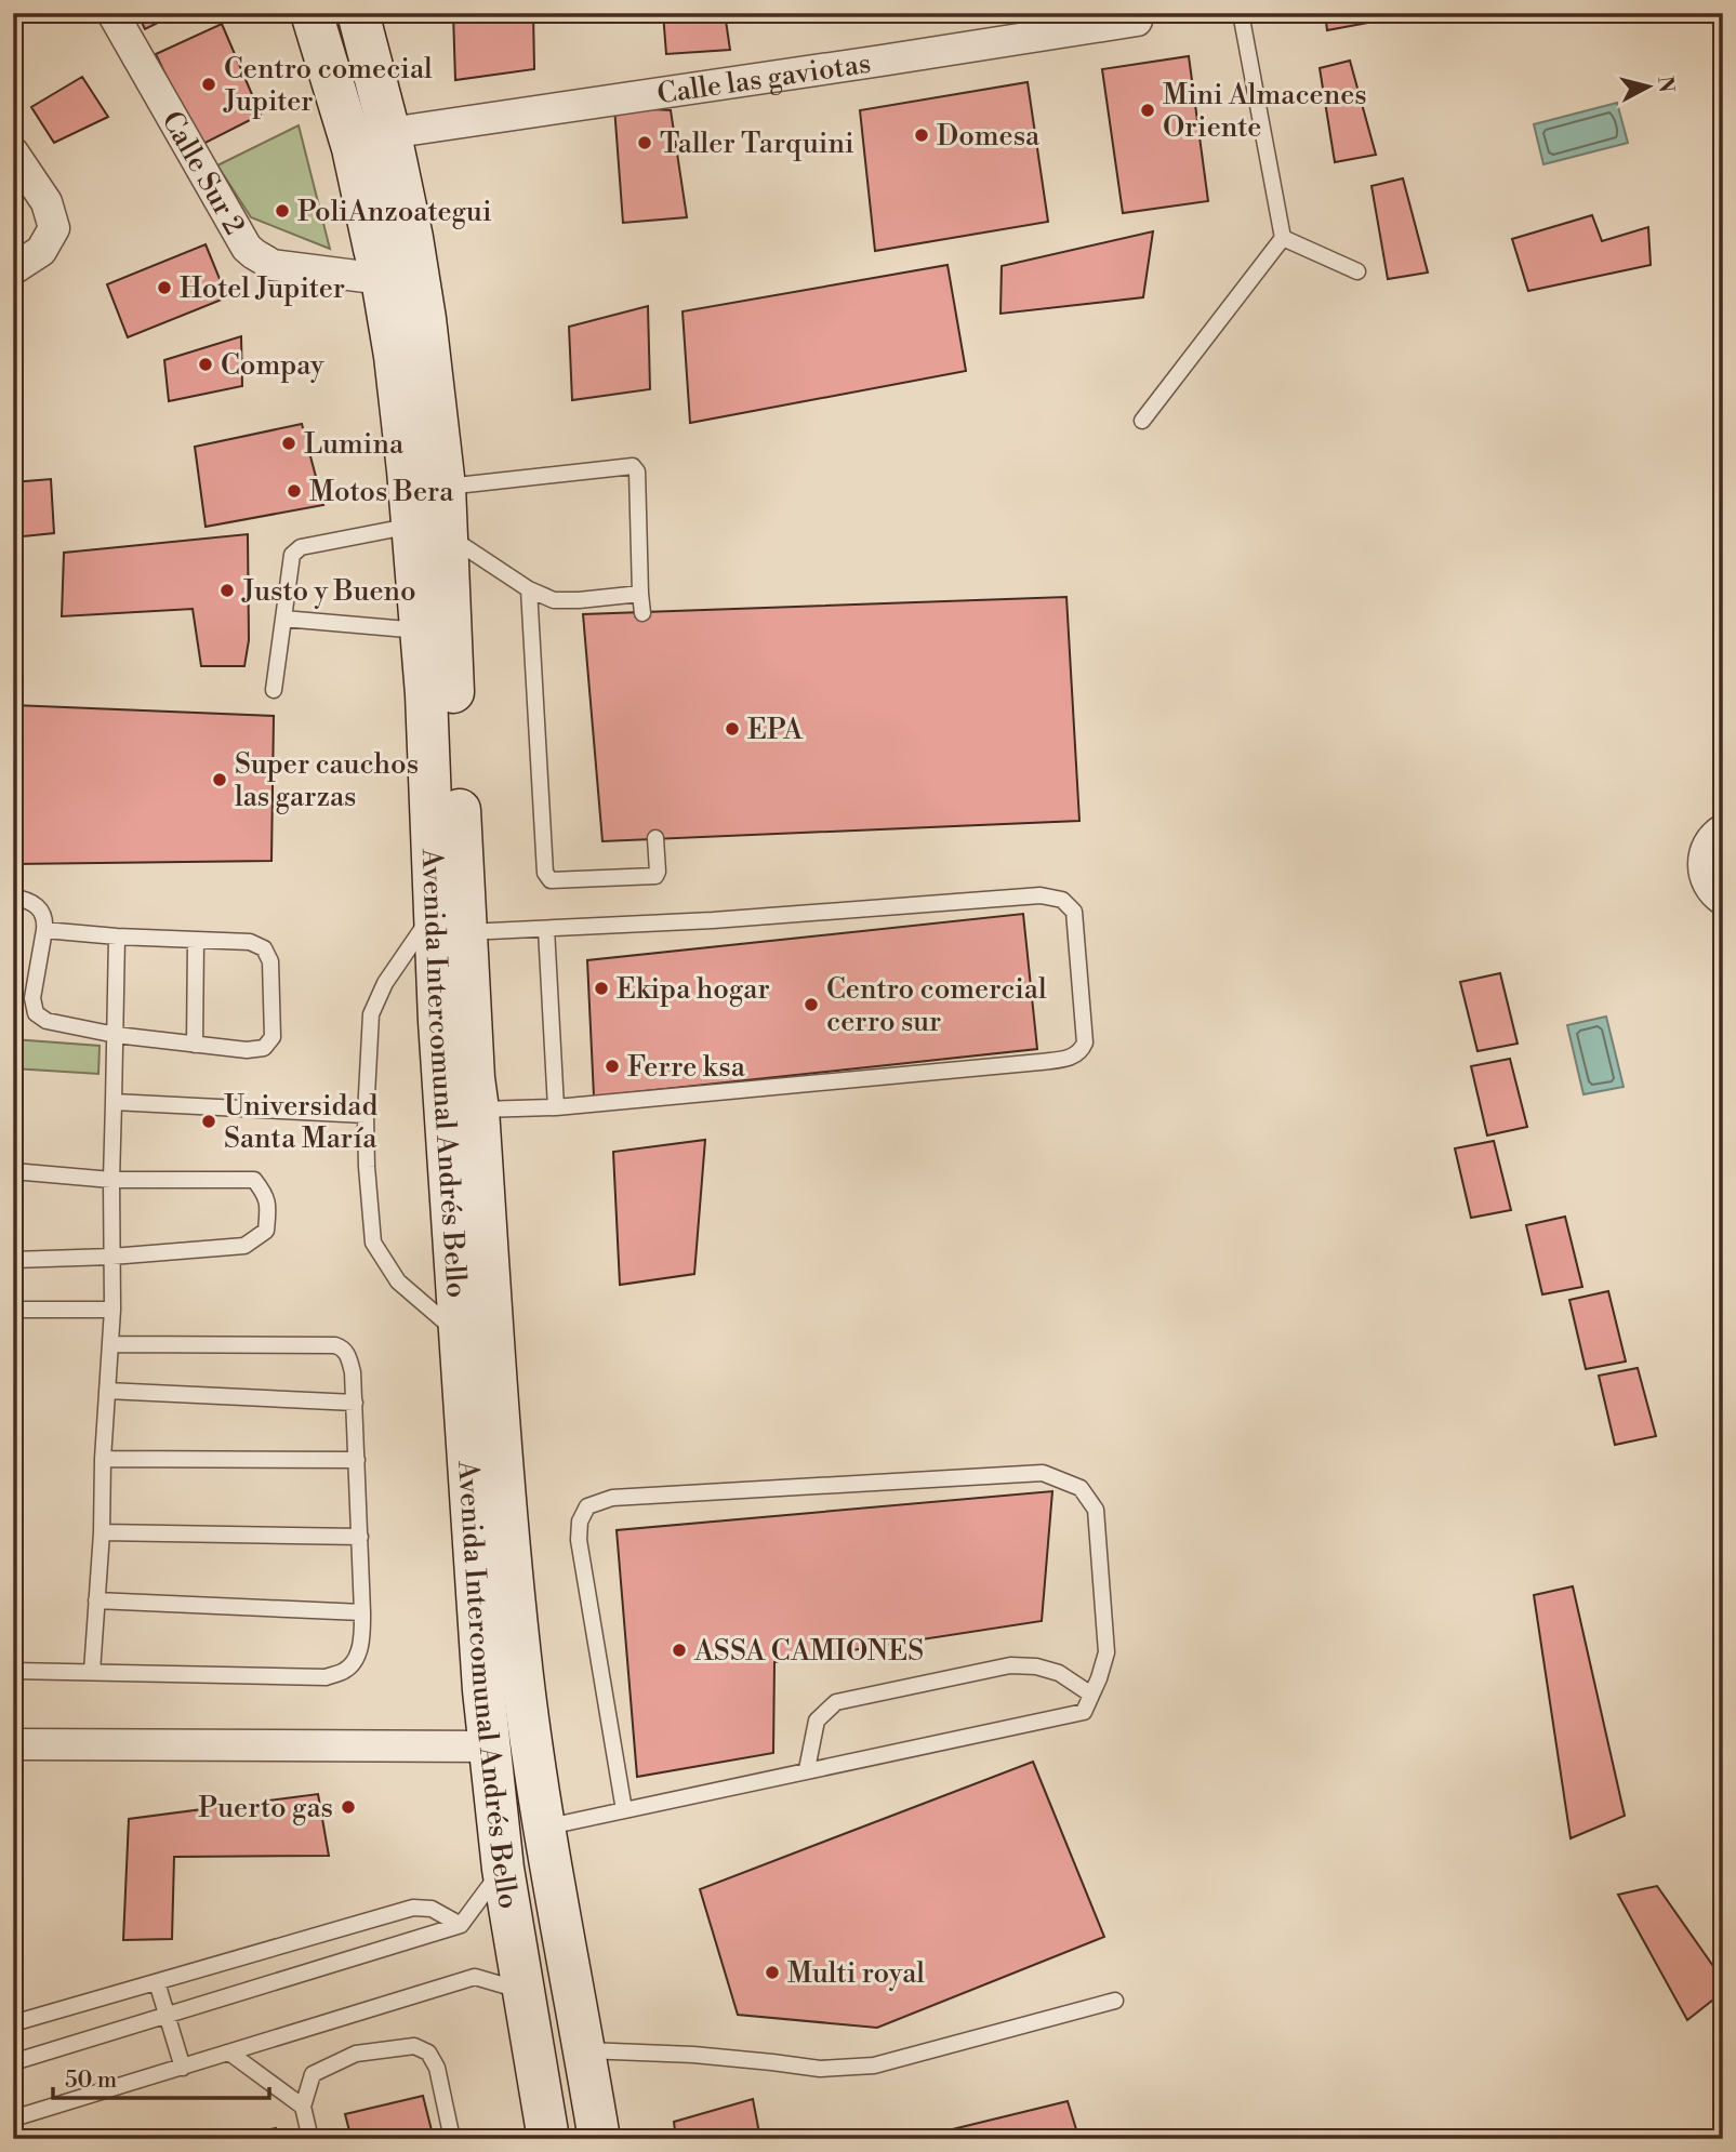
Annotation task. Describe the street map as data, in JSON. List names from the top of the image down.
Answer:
{
  "streets": {
    "main road": ["Avenida Intercomunal Andrés Bello"],
    "street": ["Calle las gaviotas", "Calle Sur 2"]
  },
  "crossings": [
    ["Calle las gaviotas", "Avenida Intercomunal Andrés Bello"],
    ["Calle Sur 2", "Avenida Intercomunal Andrés Bello"]
  ],
  "places": [
    "Centro comecial Jupiter",
    "Mini Almacenes Oriente",
    "Domesa",
    "Taller Tarquini",
    "PoliAnzoategui",
    "Hotel Jupiter",
    "Compay",
    "Lumina",
    "Motos Bera",
    "Justo y Bueno",
    "EPA",
    "Super cauchos las garzas",
    "Ekipa hogar",
    "Centro comercial cerro sur",
    "Ferre ksa",
    "Universidad Santa María",
    "ASSA CAMIONES",
    "Puerto gas",
    "Multi royal"
  ],
  "scale_bar": "50 m",
  "north": "right"
}
